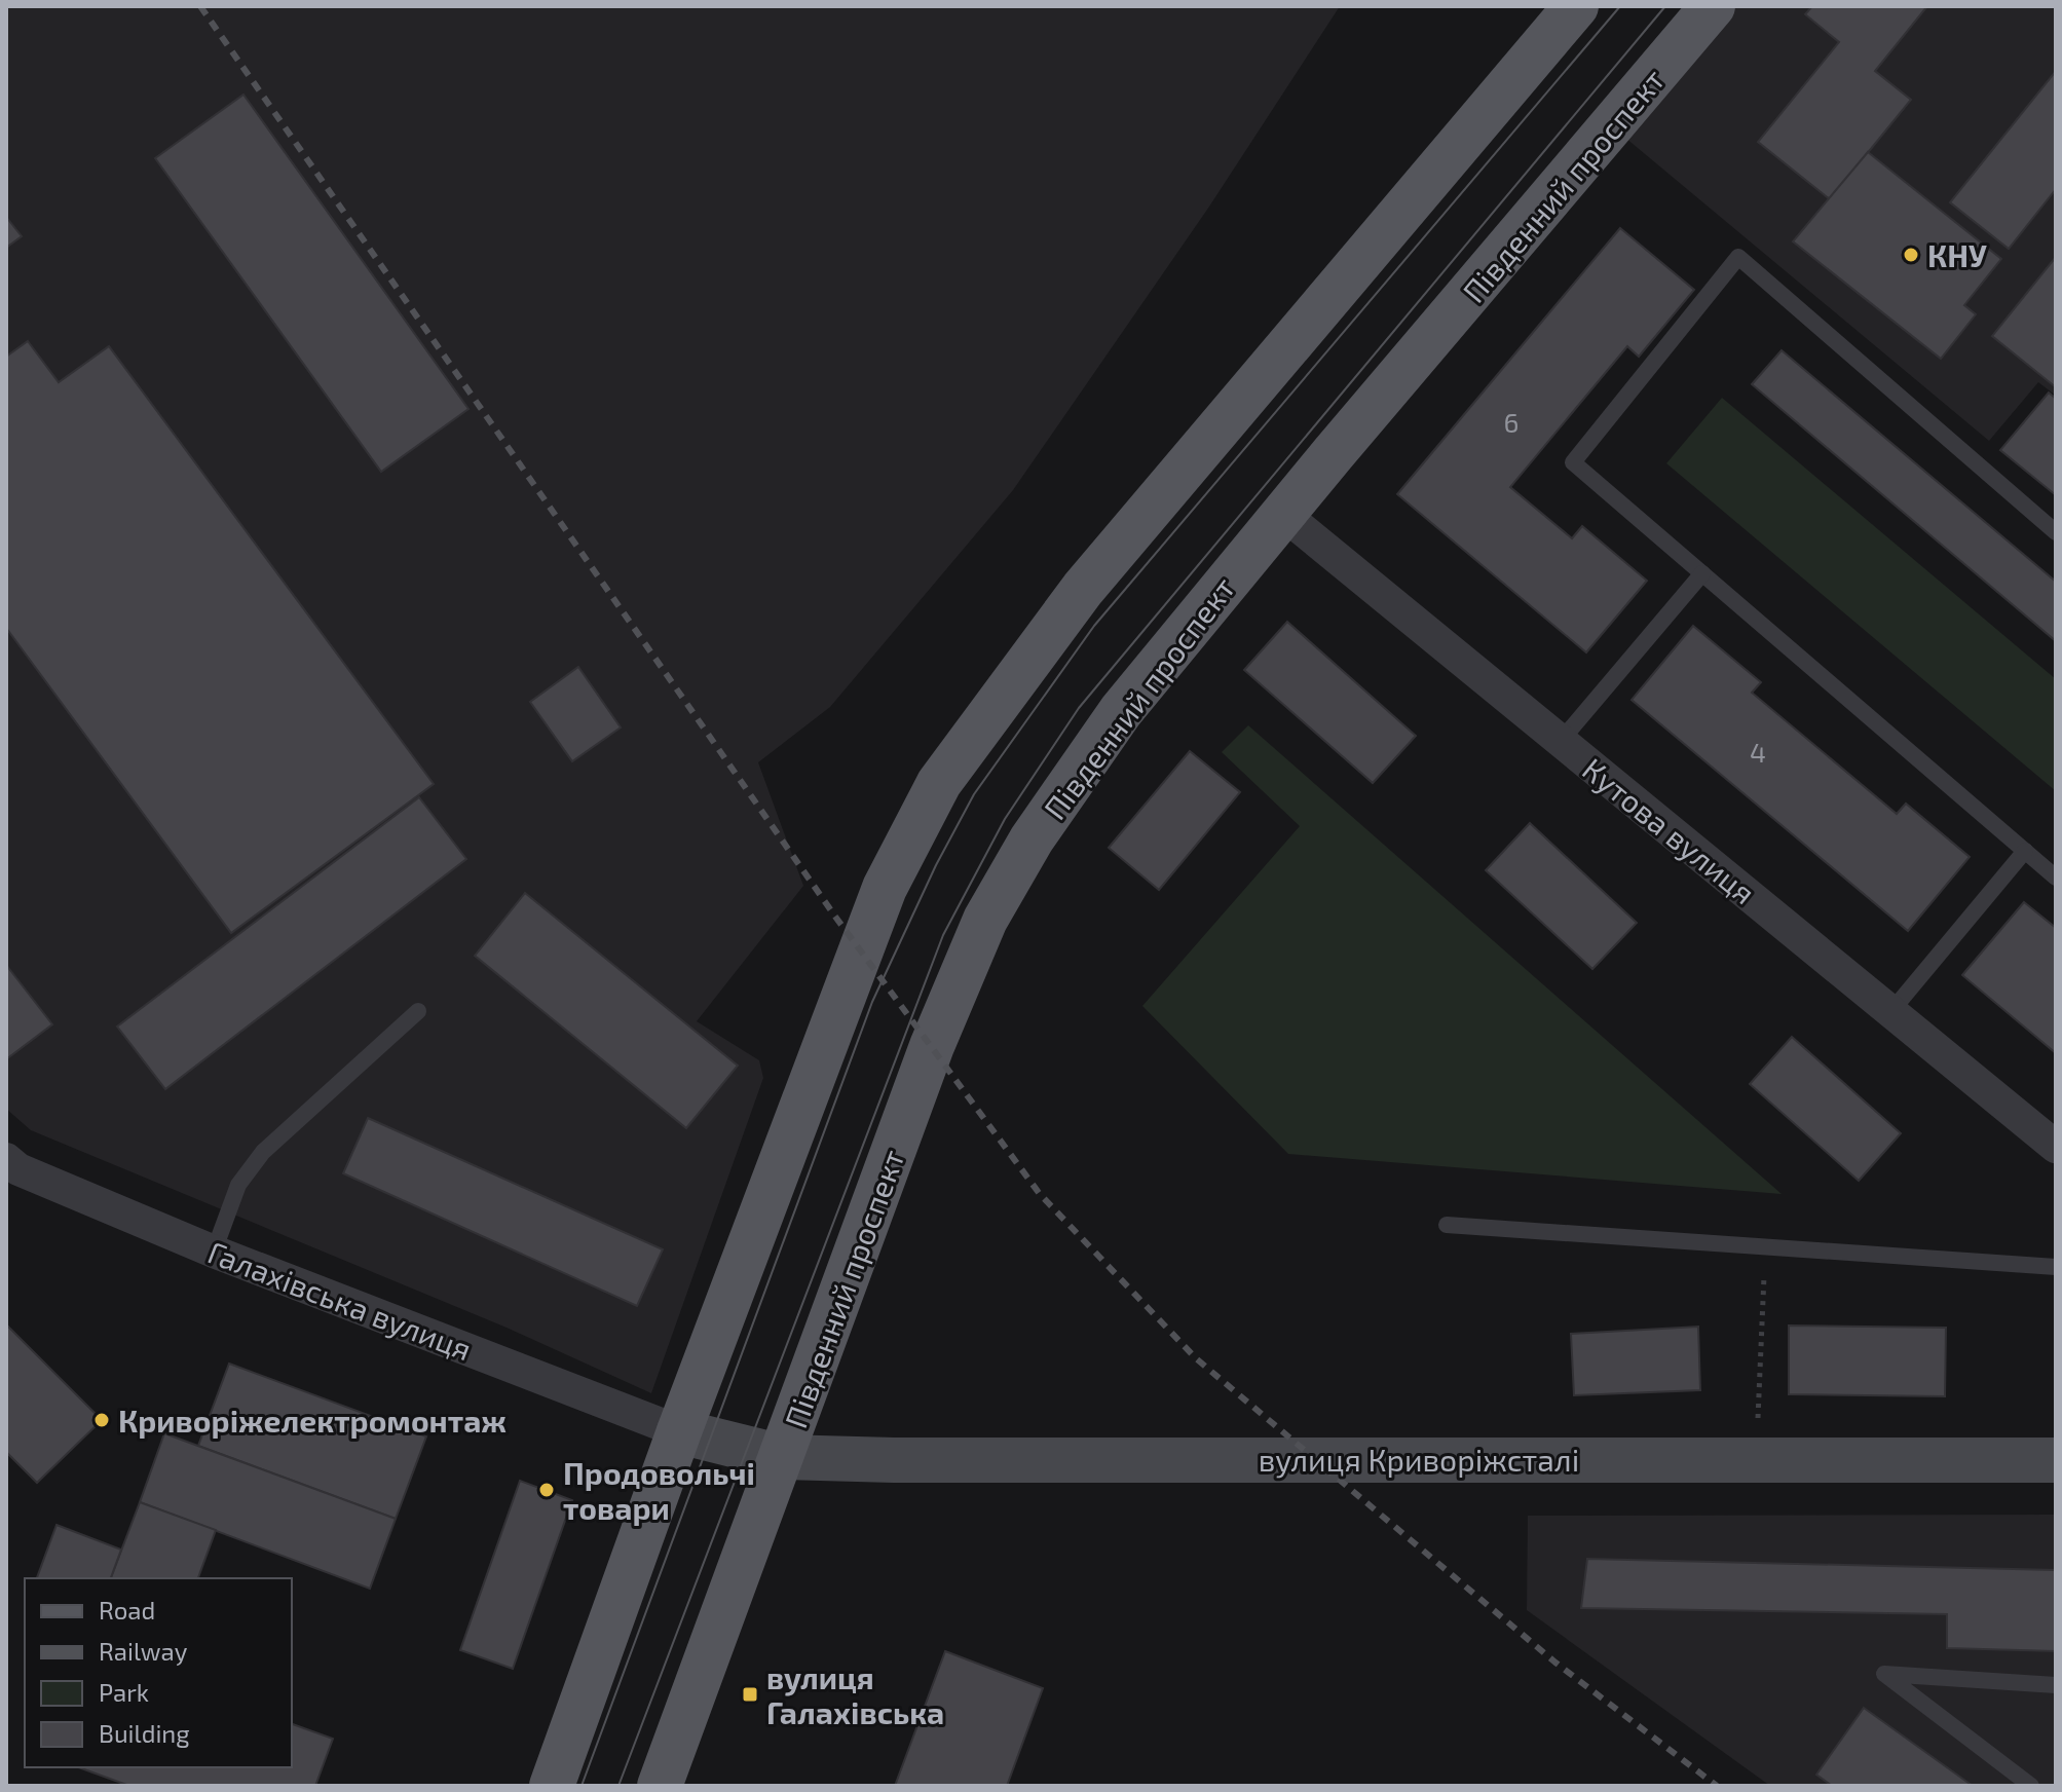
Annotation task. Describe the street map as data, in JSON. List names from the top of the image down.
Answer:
{
  "streets": {
    "main road": ["Південний проспект", "вулиця Криворіжсталі"],
    "street": ["Кутова вулиця", "Галахівська вулиця"]
  },
  "crossings": [
    ["Південний проспект", "Кутова вулиця"],
    ["Південний проспект", "вулиця Криворіжсталі"],
    ["Галахівська вулиця", "вулиця Криворіжсталі"]
  ],
  "places": {
    "other": ["КНУ", "Криворіжелектромонтаж", "Продовольчі товари"],
    "transit": ["вулиця Галахівська"]
  },
  "house_numbers": ["6", "4"],
  "legend": [
    "Road",
    "Railway",
    "Park",
    "Building"
  ]
}
